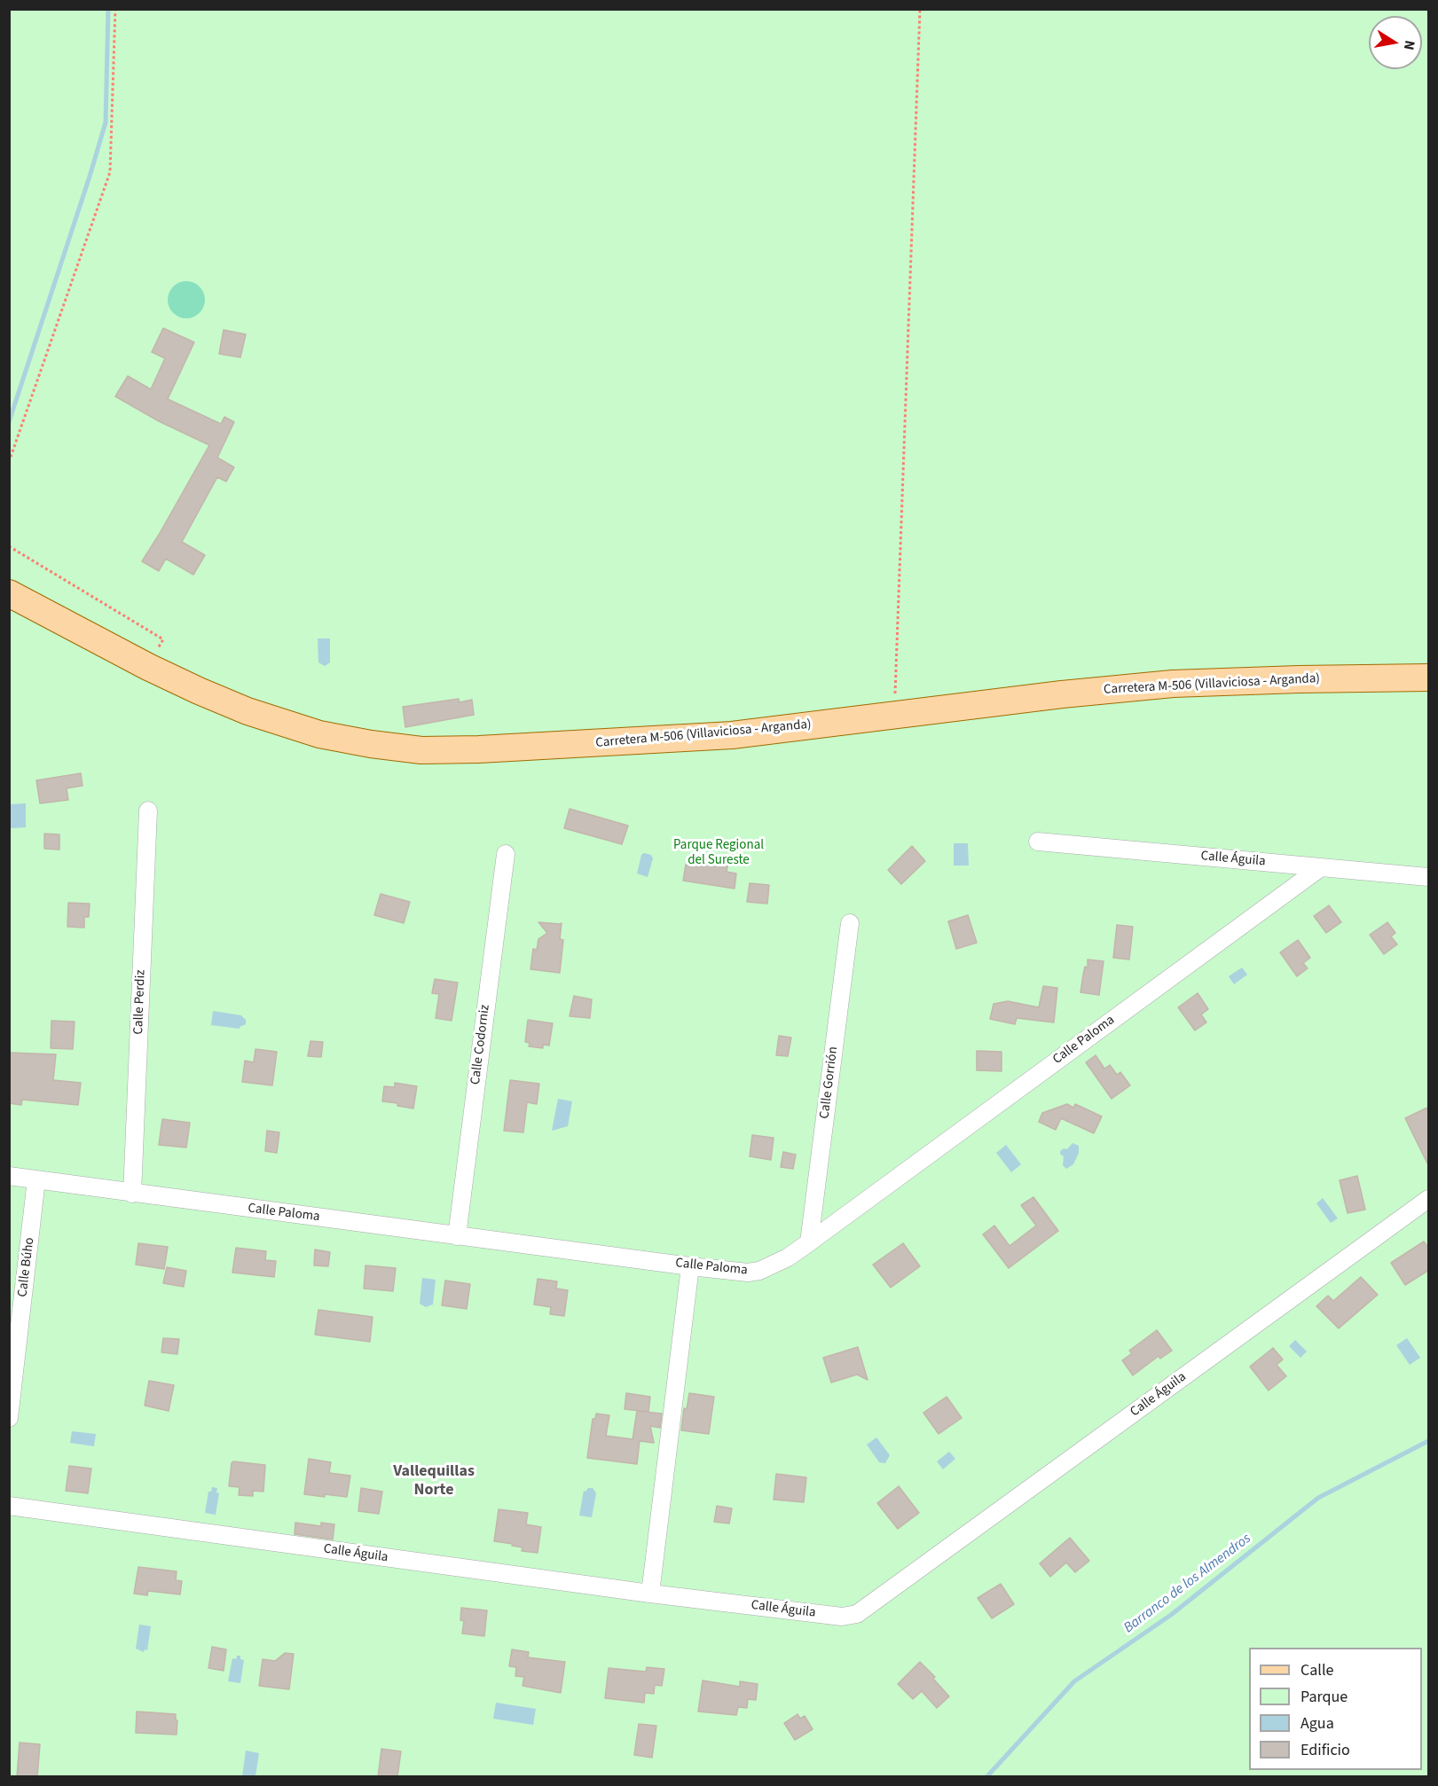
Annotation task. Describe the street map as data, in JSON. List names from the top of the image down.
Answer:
{
  "streets": {
    "main road": ["Carretera M-506 (Villaviciosa - Arganda)"],
    "street": [
      "Calle Águila",
      "Calle Perdiz",
      "Calle Paloma",
      "Calle Codorniz",
      "Calle Gorrión",
      "Calle Búho"
    ]
  },
  "crossings": [
    ["Calle Águila", "Calle Paloma"],
    ["Calle Perdiz", "Calle Paloma"],
    ["Calle Paloma", "Calle Codorniz"],
    ["Calle Paloma", "Calle Gorrión"],
    ["Calle Paloma", "Calle Búho"]
  ],
  "districts": ["Vallequillas Norte"],
  "water": ["Barranco de los Almendros"],
  "parks": ["Parque Regional del Sureste"],
  "legend": [
    "Calle",
    "Parque",
    "Agua",
    "Edificio"
  ],
  "north": "right"
}
